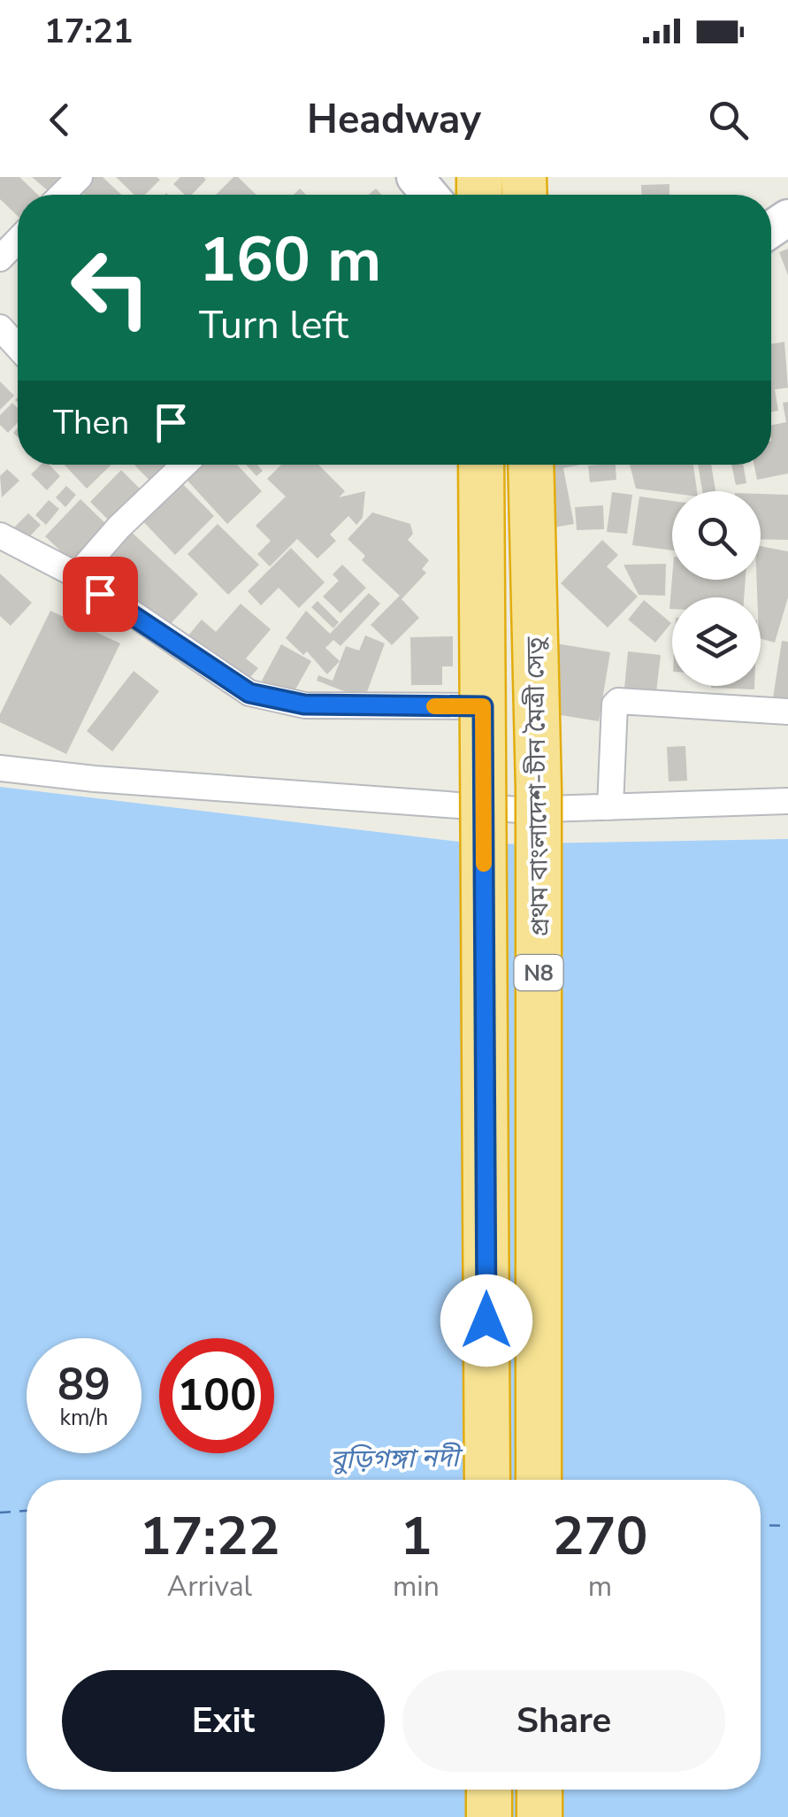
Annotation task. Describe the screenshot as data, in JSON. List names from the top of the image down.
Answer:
{
  "streets": {
    "highway": ["প্রথম বাংলাদেশ-চীন মৈত্রী সেতু", "N8"]
  },
  "water": ["বুড়িগঙ্গা নদী"],
  "page": {
    "status": "17:21",
    "header": "Headway",
    "turn": ["160 m", "Turn left"],
    "then": "Then",
    "speed": "89 km/h",
    "limit": "100",
    "eta": [
      "17:22",
      "Arrival",
      "1",
      "min",
      "270",
      "m"
    ],
    "buttons": ["Exit", "Share"]
  }
}
